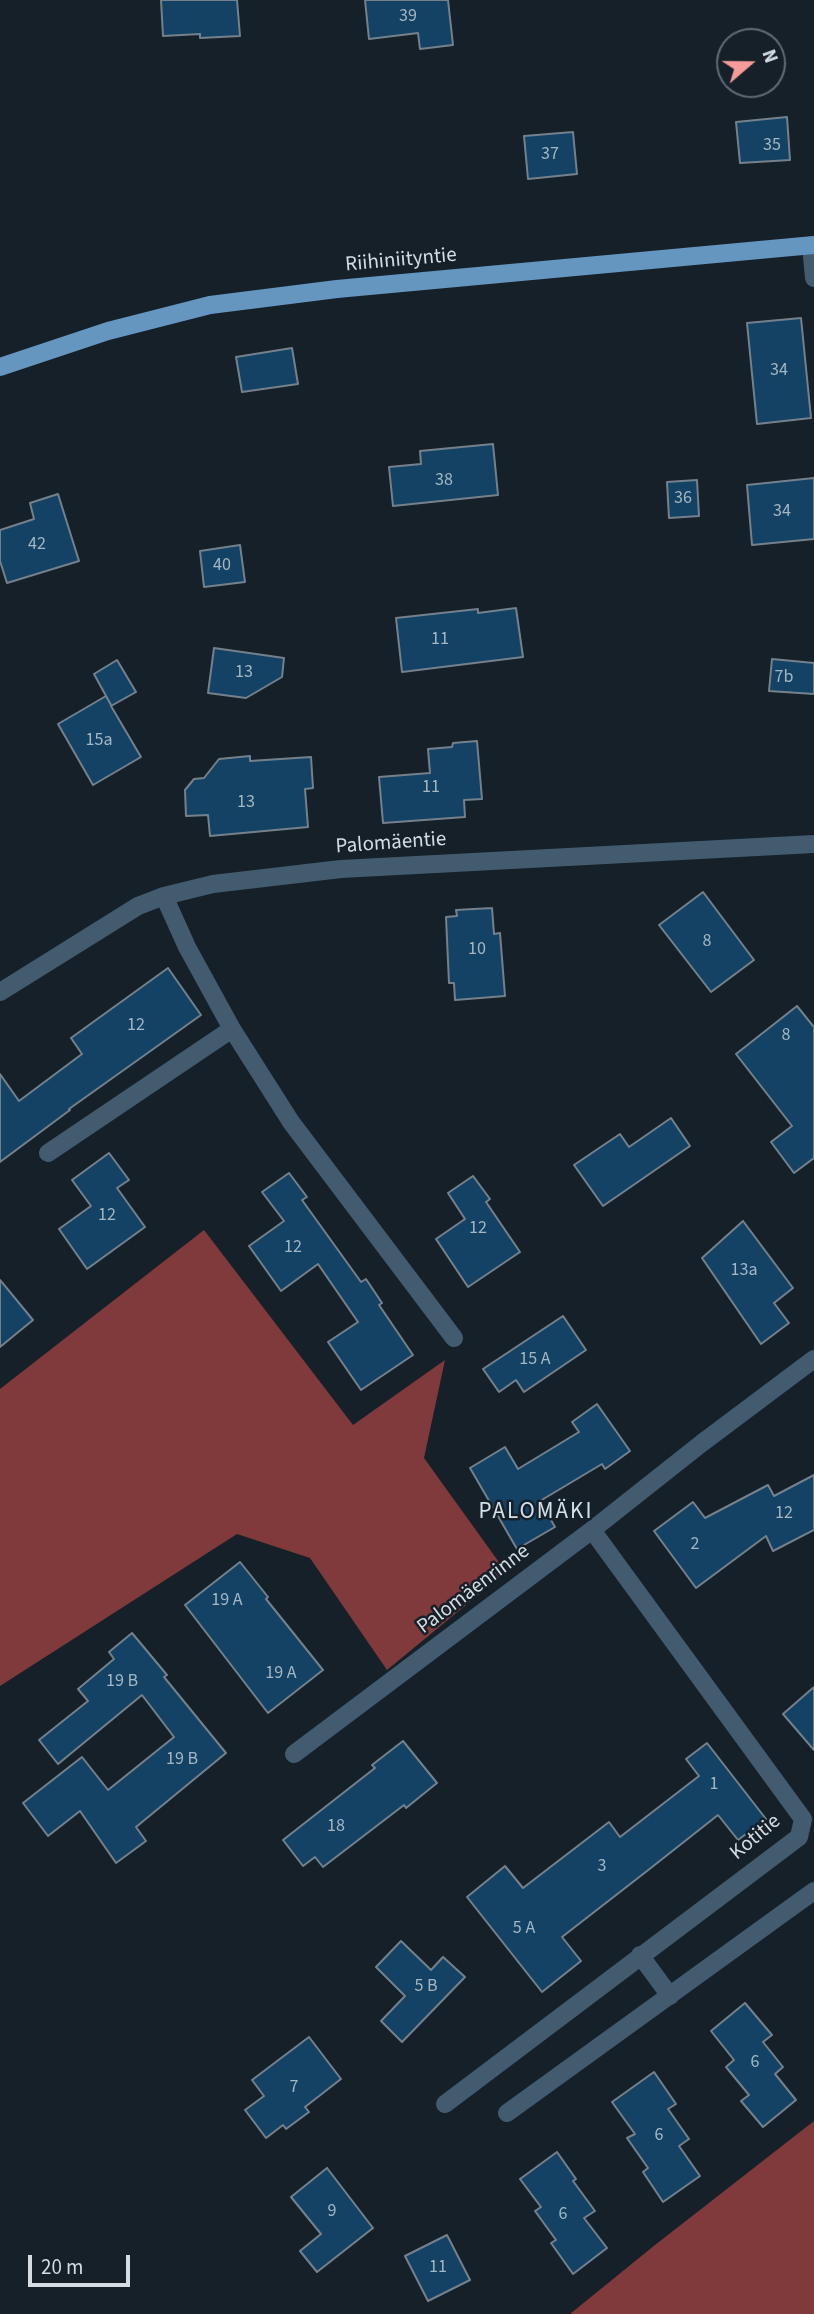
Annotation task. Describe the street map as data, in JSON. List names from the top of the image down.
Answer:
{
  "streets": {
    "main road": ["Riihiniityntie"],
    "street": ["Palomäentie", "Palomäenrinne", "Kotitie"]
  },
  "crossings": [
    ["Palomäenrinne", "Kotitie"]
  ],
  "districts": ["PALOMÄKI"],
  "house_numbers": [
    "39",
    "35",
    "37",
    "34",
    "38",
    "36",
    "34",
    "42",
    "40",
    "11",
    "13",
    "7b",
    "15a",
    "11",
    "13",
    "8",
    "10",
    "12",
    "8",
    "12",
    "12",
    "12",
    "13a",
    "15 A",
    "12",
    "2",
    "19 A",
    "19 A",
    "19 B",
    "19 B",
    "1",
    "18",
    "3",
    "5 A",
    "5 B",
    "6",
    "7",
    "6",
    "9",
    "6",
    "11"
  ],
  "scale_bar": "20 m",
  "north": "right"
}
